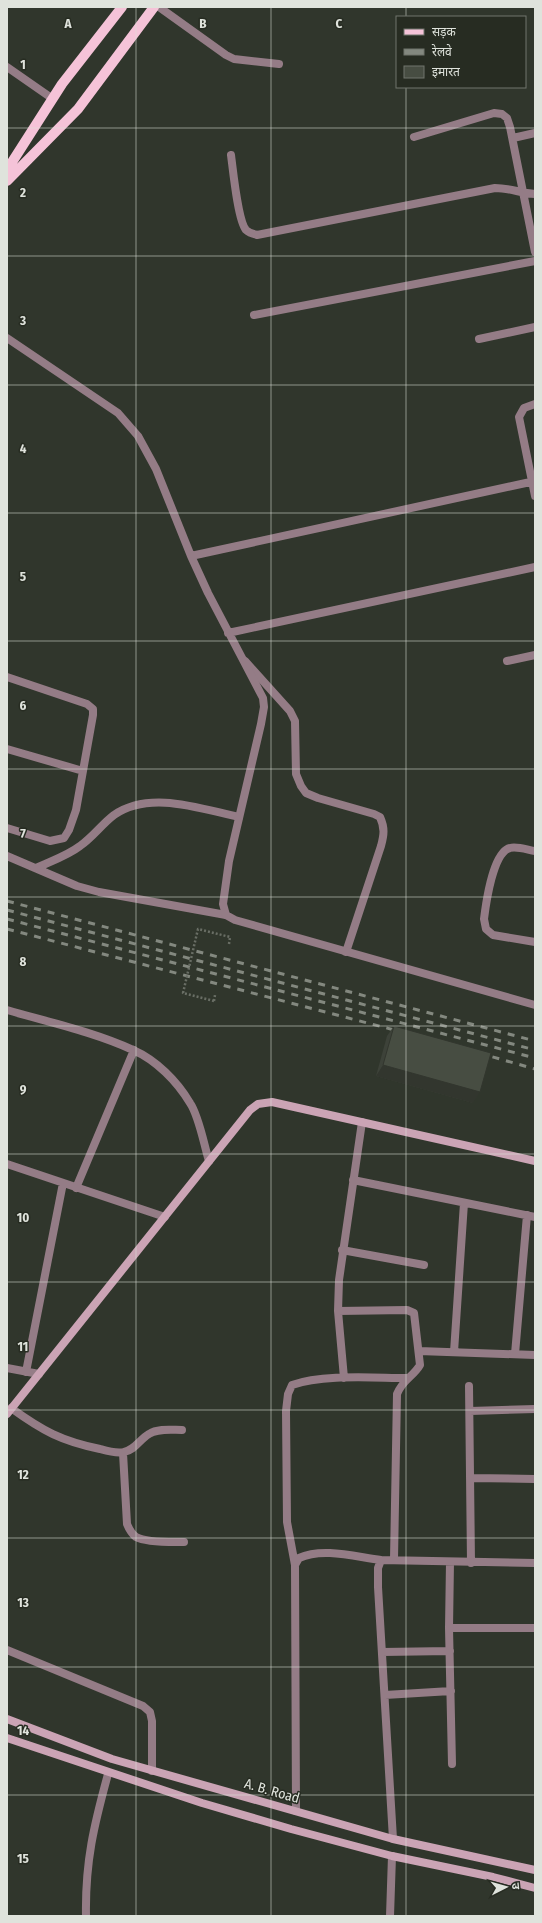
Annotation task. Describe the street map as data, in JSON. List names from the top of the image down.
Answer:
{
  "streets": {
    "main road": ["A. B. Road"]
  },
  "legend": ["सड़क", "रेलवे", "इमारत"],
  "north": "right",
  "grid": {
    "columns": ["A", "B", "C"],
    "rows": [
      "1",
      "2",
      "3",
      "4",
      "5",
      "6",
      "7",
      "8",
      "9",
      "10",
      "11",
      "12",
      "13",
      "14",
      "15"
    ]
  }
}
